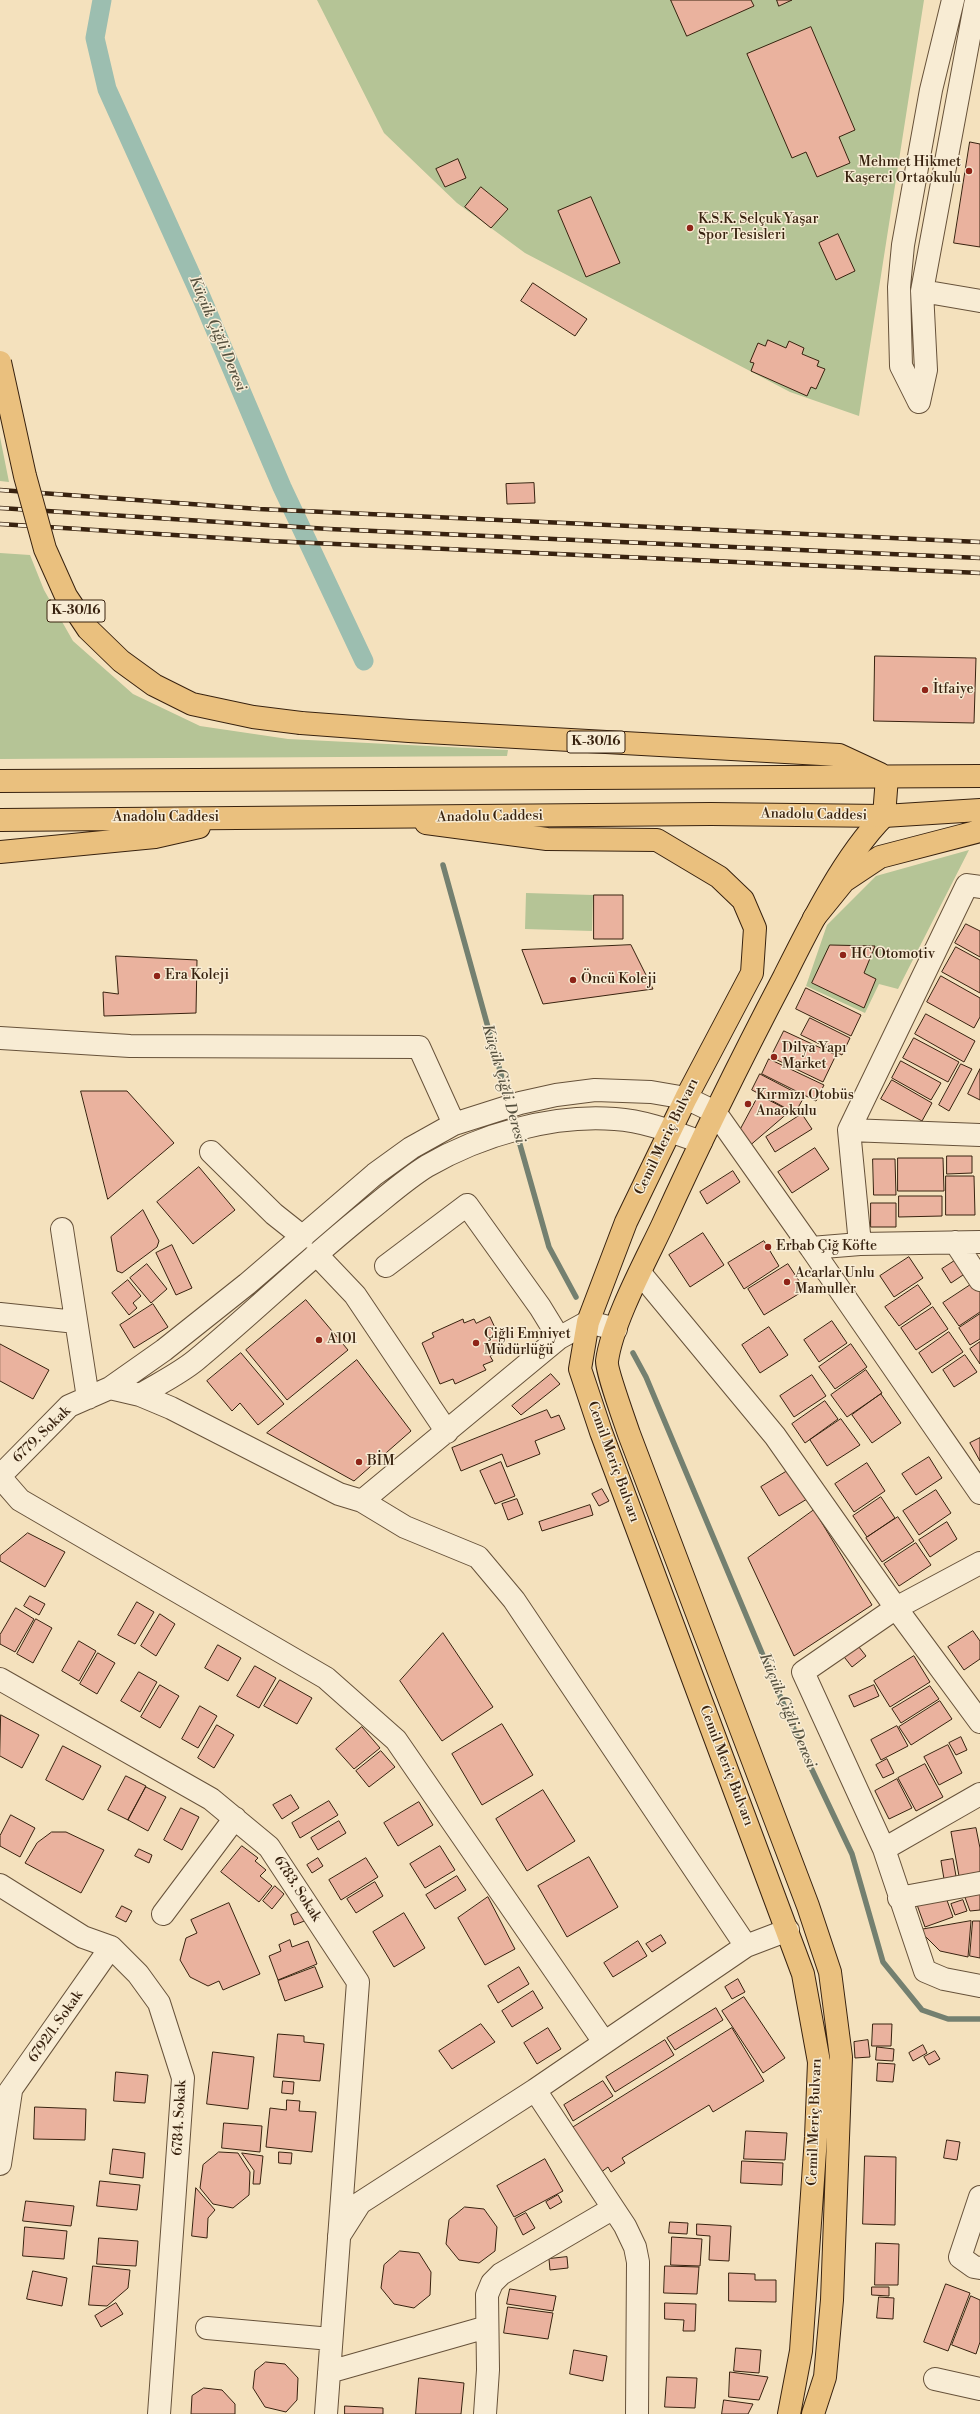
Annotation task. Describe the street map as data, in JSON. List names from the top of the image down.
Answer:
{
  "streets": {
    "main road": ["K-30/16", "Anadolu Caddesi", "Cemil Meriç Bulvarı"],
    "street": [
      "6779. Sokak",
      "6783. Sokak",
      "6792/1. Sokak",
      "6784. Sokak"
    ]
  },
  "crossings": [
    ["Anadolu Caddesi", "Cemil Meriç Bulvarı"],
    ["Cemil Meriç Bulvarı", "6779. Sokak"],
    ["6792/1. Sokak", "6784. Sokak"]
  ],
  "water": ["Küçük Çiğli Deresi"],
  "places": [
    "Mehmet Hikmet Kaşerci Ortaokulu",
    "K.S.K. Selçuk Yaşar Spor Tesisleri",
    "İtfaiye",
    "HC Otomotiv",
    "Era Koleji",
    "Öncü Koleji",
    "Dilya Yapı Market",
    "Kırmızı Otobüs Anaokulu",
    "Erbab Çiğ Köfte",
    "Acarlar Unlu Mamuller",
    "A101",
    "Çiğli Emniyet Müdürlüğü",
    "BİM"
  ]
}
